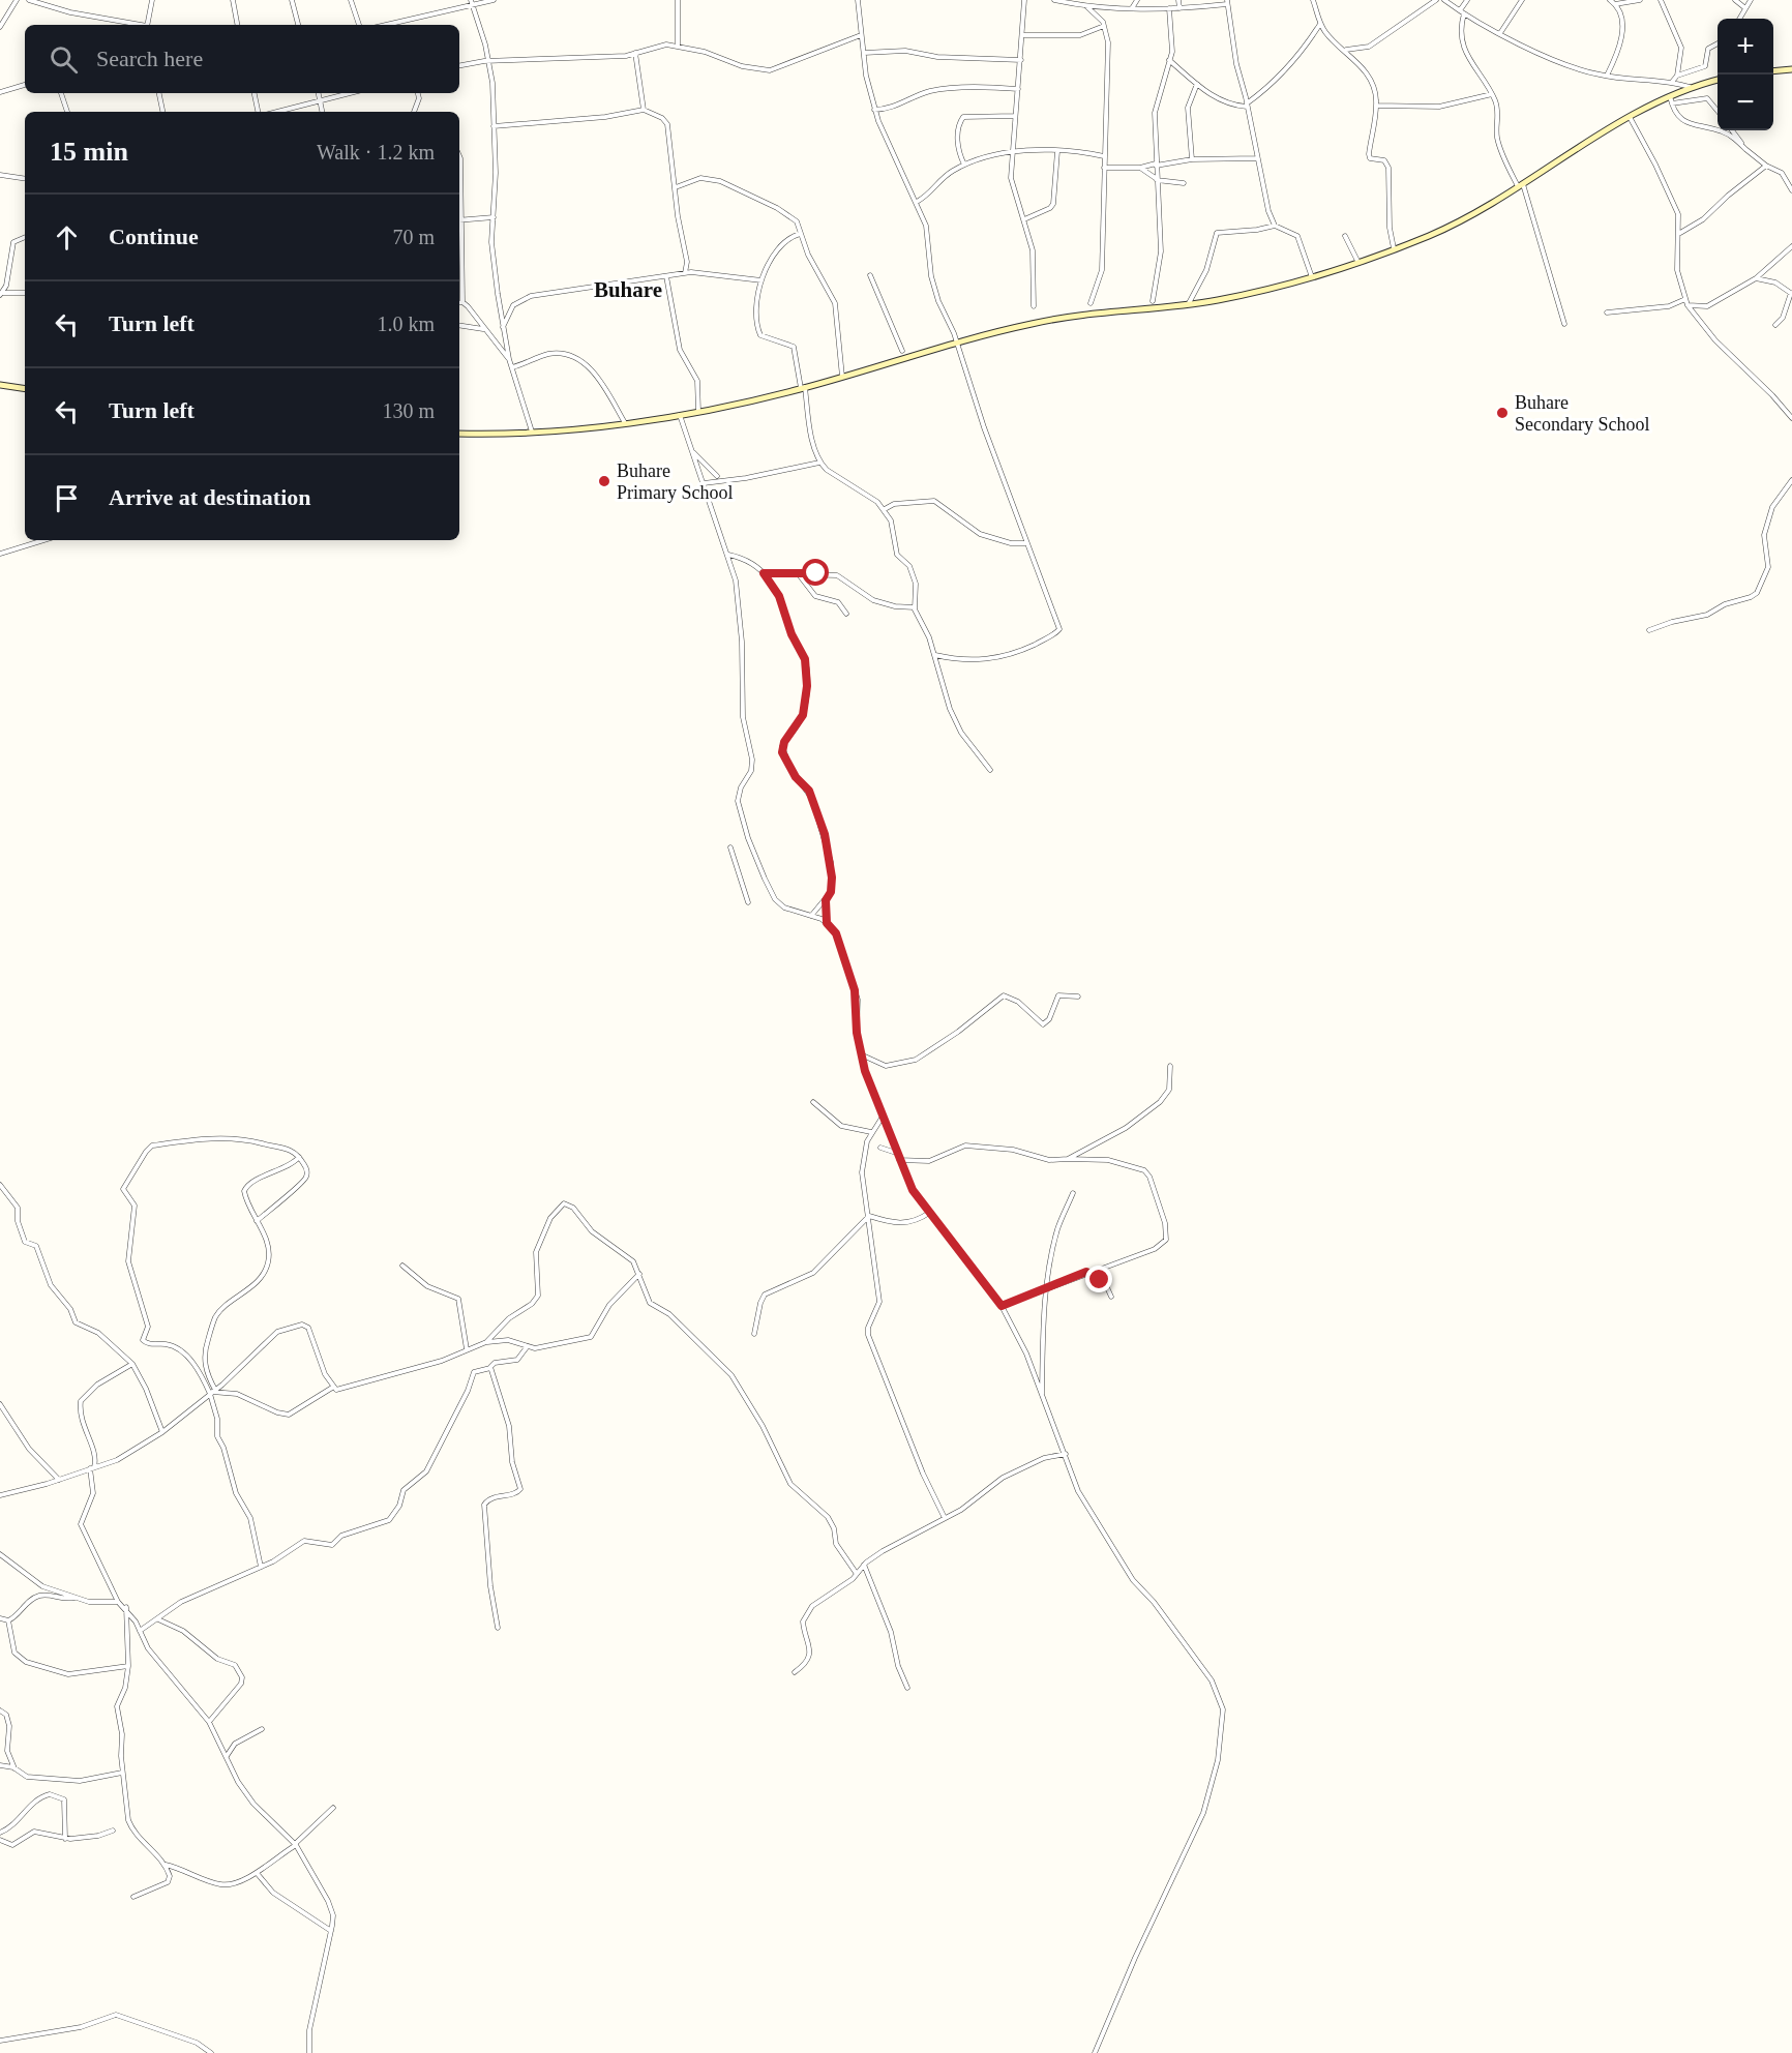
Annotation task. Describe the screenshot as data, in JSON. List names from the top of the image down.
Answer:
{
  "districts": ["Buhare"],
  "places": ["Buhare Secondary School", "Buhare Primary School"],
  "page": {
    "map_buttons": ["+", "−"],
    "search": "Search here",
    "heading": ["15 min", "Walk · 1.2 km"],
    "list": [
      ["Continue", "70 m"],
      ["Turn left", "1.0 km"],
      ["Turn left", "130 m"],
      "Arrive at destination"
    ]
  }
}
